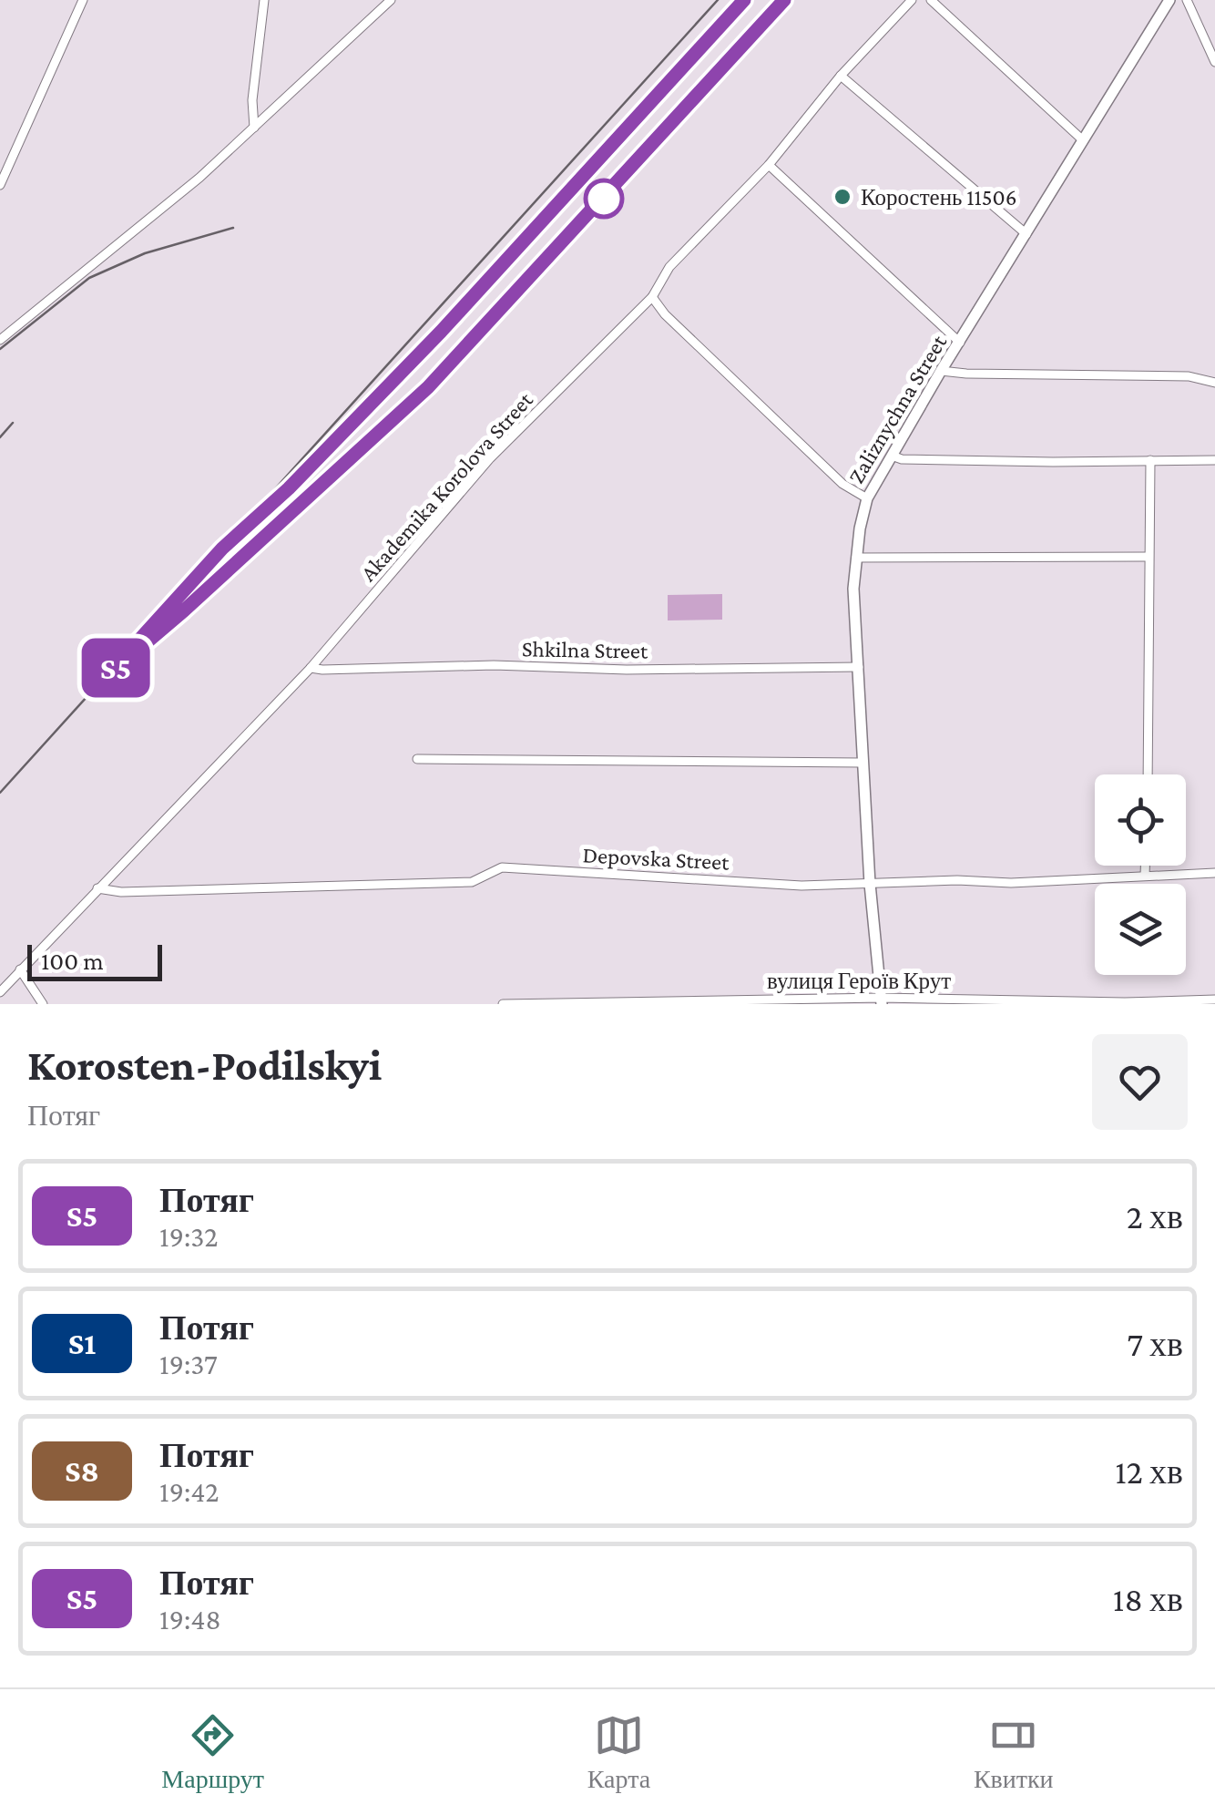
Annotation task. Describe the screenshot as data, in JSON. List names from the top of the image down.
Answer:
{
  "streets": {
    "street": [
      "Zaliznychna Street",
      "Akademika Korolova Street",
      "Shkilna Street",
      "Depovska Street",
      "вулиця Героїв Крут"
    ]
  },
  "crossings": [
    ["Zaliznychna Street", "Shkilna Street"],
    ["Zaliznychna Street", "Depovska Street"],
    ["Zaliznychna Street", "вулиця Героїв Крут"],
    ["Akademika Korolova Street", "Shkilna Street"],
    ["Akademika Korolova Street", "Depovska Street"]
  ],
  "places": ["Коростень 11506"],
  "scale_bar": "100 m",
  "page": {
    "on_map": "S5",
    "scale": "100 m",
    "heading": ["Korosten-Podilskyi", "Потяг"],
    "list": [
      {
        "mark": "S5",
        "name": "Потяг",
        "note": "19:32",
        "value": "2 хв"
      },
      {
        "mark": "S1",
        "name": "Потяг",
        "note": "19:37",
        "value": "7 хв"
      },
      {
        "mark": "S8",
        "name": "Потяг",
        "note": "19:42",
        "value": "12 хв"
      },
      {
        "mark": "S5",
        "name": "Потяг",
        "note": "19:48",
        "value": "18 хв"
      }
    ],
    "tabs": ["Маршрут", "Карта", "Квитки"]
  }
}
